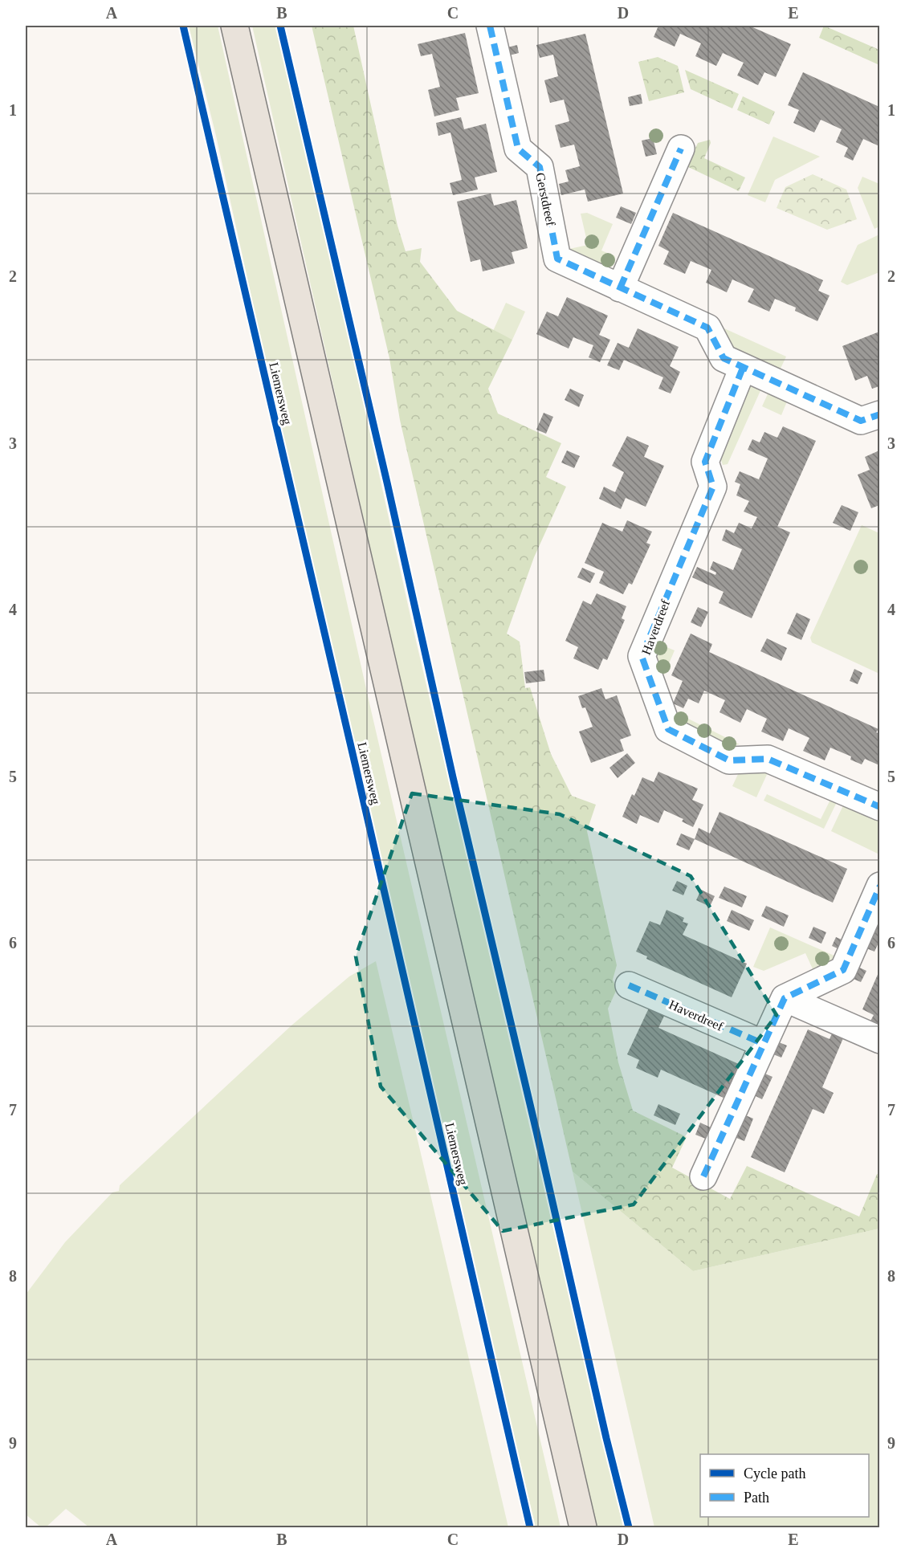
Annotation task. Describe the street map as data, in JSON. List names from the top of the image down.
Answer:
{
  "streets": {
    "street": ["Gerstdreef", "Haverdreef"],
    "cycle path": ["Liemersweg"]
  },
  "crossings": [
    ["Gerstdreef", "Haverdreef"]
  ],
  "legend": ["Cycle path", "Path"],
  "grid": {
    "columns": [
      "A",
      "B",
      "C",
      "D",
      "E"
    ],
    "rows": [
      "1",
      "2",
      "3",
      "4",
      "5",
      "6",
      "7",
      "8",
      "9"
    ]
  }
}
